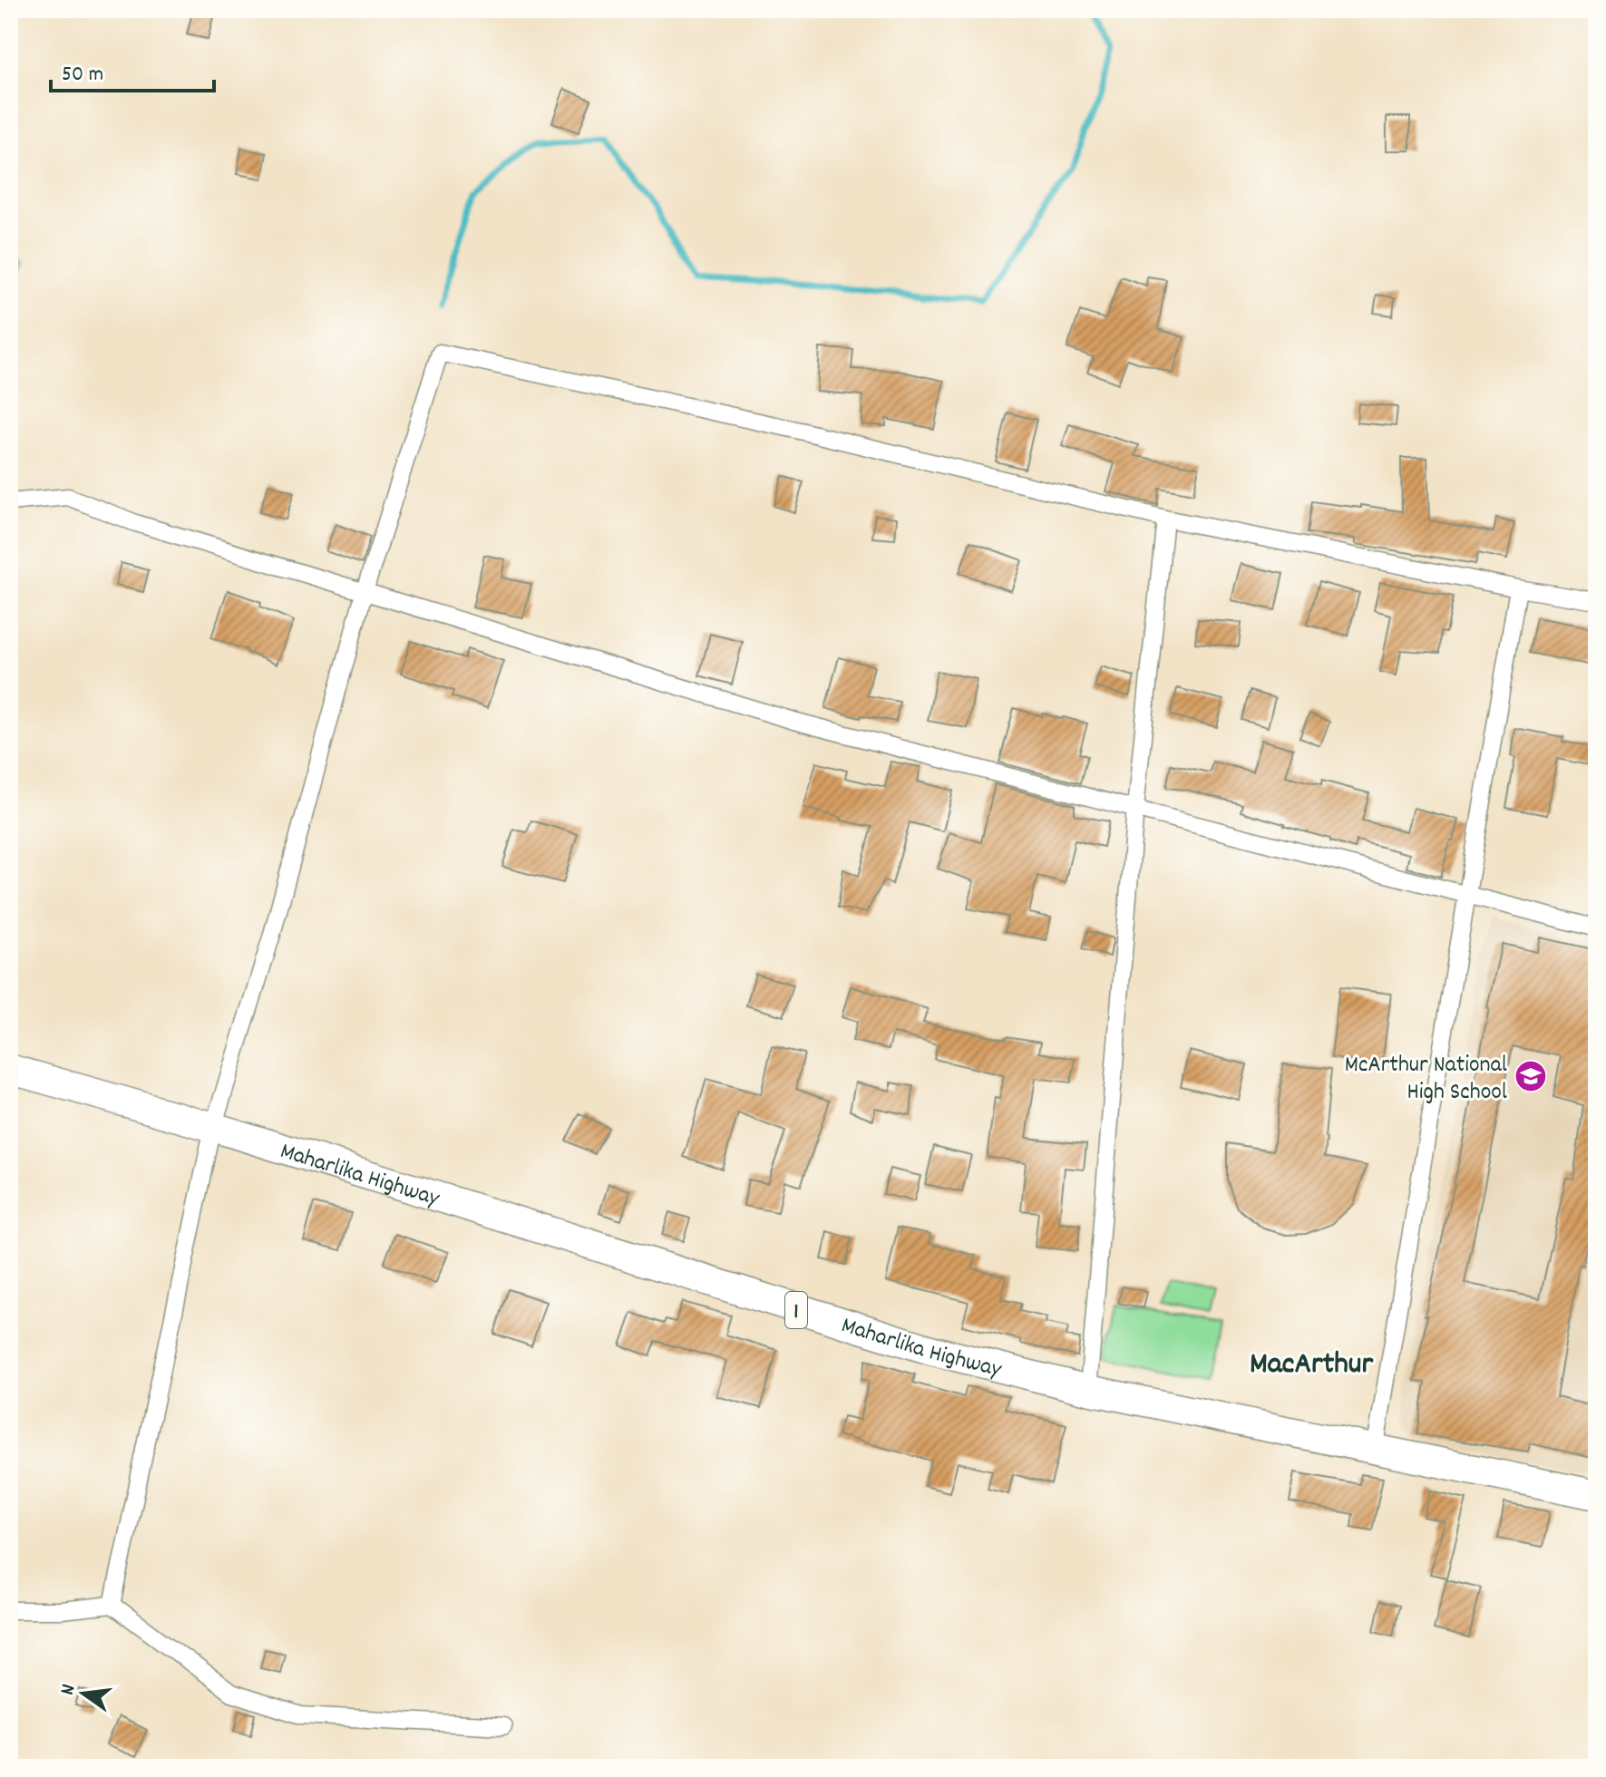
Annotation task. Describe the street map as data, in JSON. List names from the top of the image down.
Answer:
{
  "streets": {
    "highway": ["Maharlika Highway", "1"]
  },
  "districts": ["MacArthur"],
  "places": {
    "school or university": ["McArthur National High School"]
  },
  "scale_bar": "50 m",
  "north": "left"
}
